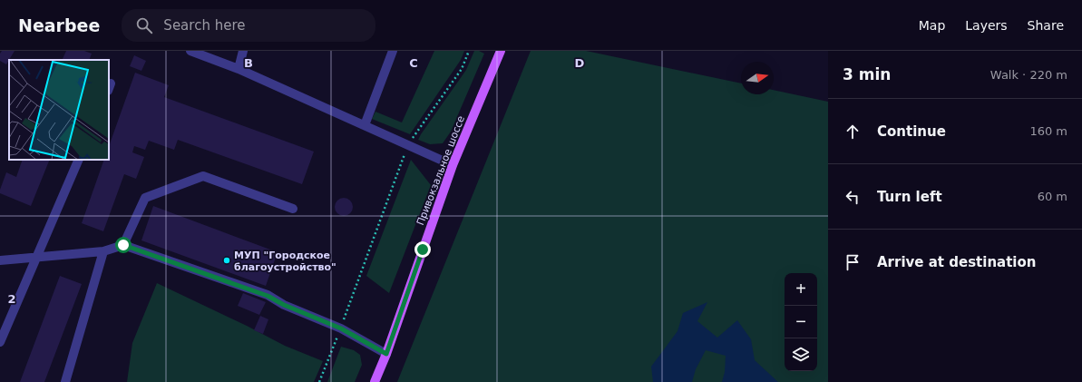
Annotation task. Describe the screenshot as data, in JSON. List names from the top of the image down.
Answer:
{
  "streets": {
    "main road": ["Привокзальное шоссе"]
  },
  "places": ["МУП \"Городское благоустройство\""],
  "north": "right",
  "page": {
    "header": "Nearbee",
    "search": "Search here",
    "nav": ["Map", "Layers", "Share"],
    "heading": ["3 min", "Walk · 220 m"],
    "list": [
      ["Continue", "160 m"],
      ["Turn left", "60 m"],
      "Arrive at destination"
    ],
    "map_buttons": ["+", "−"]
  },
  "grid": {
    "columns": ["B", "C", "D"],
    "rows": ["2"]
  }
}
